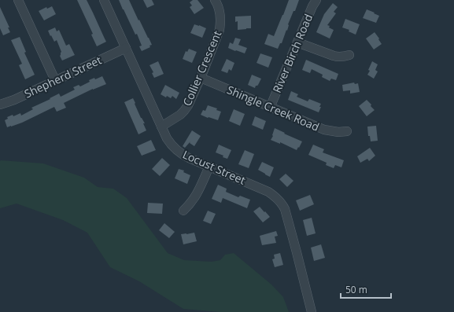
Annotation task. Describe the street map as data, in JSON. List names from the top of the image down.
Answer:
{
  "streets": {
    "street": [
      "River Birch Road",
      "Collier Crescent",
      "Shepherd Street",
      "Shingle Creek Road",
      "Locust Street"
    ]
  },
  "crossings": [
    ["River Birch Road", "Shingle Creek Road"],
    ["Collier Crescent", "Shingle Creek Road"],
    ["Collier Crescent", "Locust Street"],
    ["Shepherd Street", "Locust Street"]
  ],
  "scale_bar": "50 m"
}
